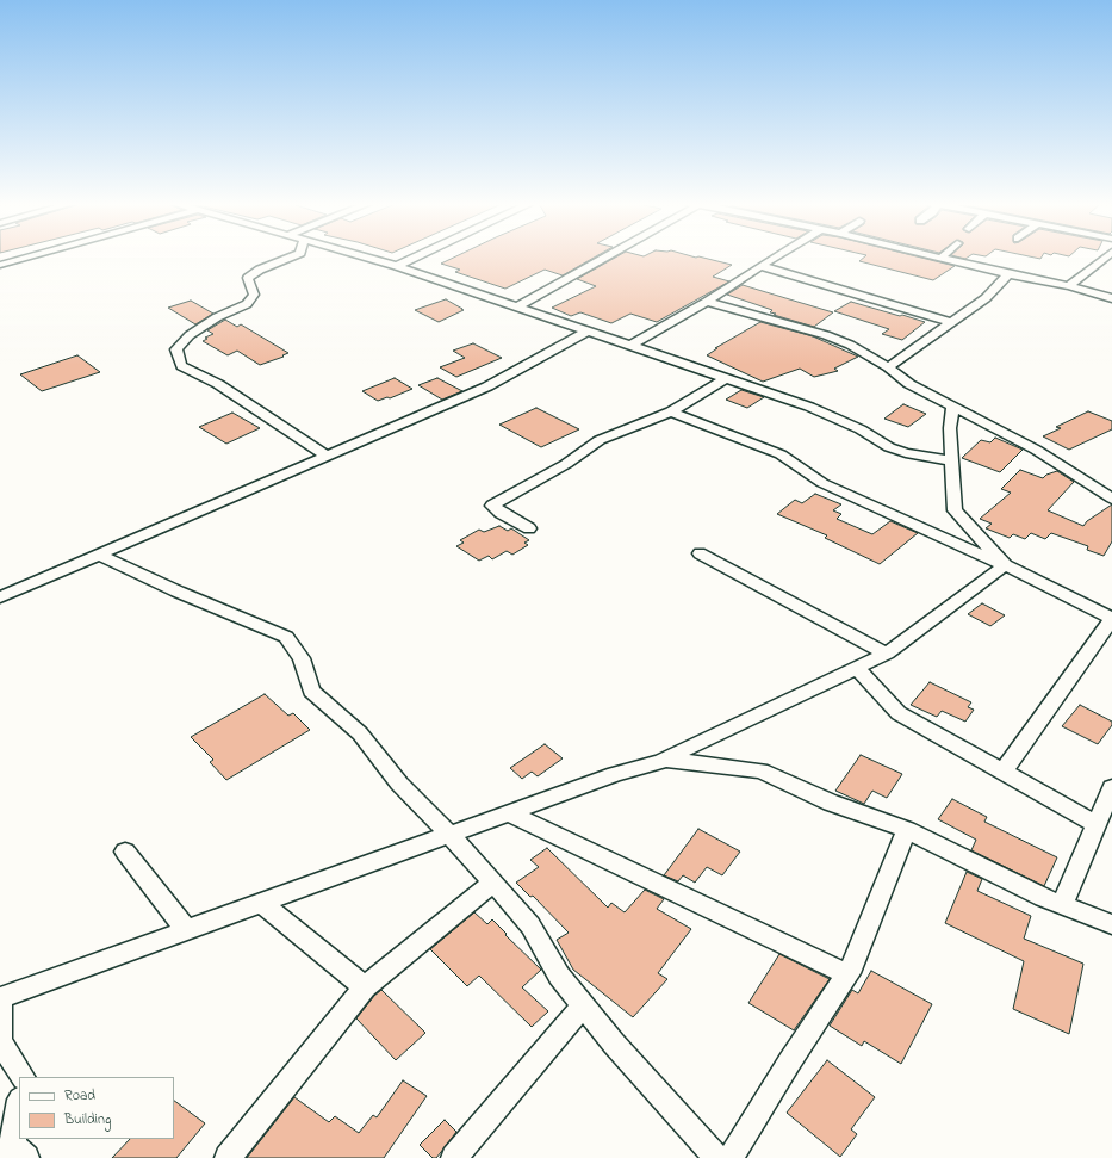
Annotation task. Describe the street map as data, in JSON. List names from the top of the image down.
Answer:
{
  "legend": ["Road", "Building"]
}
